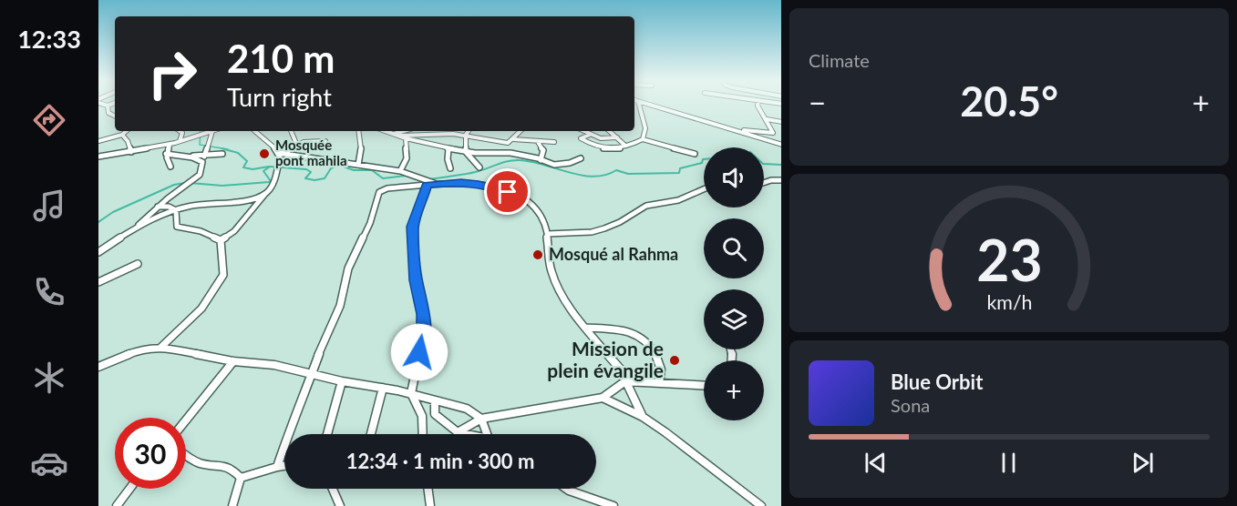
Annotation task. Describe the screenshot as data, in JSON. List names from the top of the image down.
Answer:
{
  "places": ["Mosquée pont mahila", "Mosqué al Rahma", "Mission de plein évangile"],
  "page": {
    "tabs": "12:33",
    "tile": "Climate",
    "turn": ["210 m", "Turn right"],
    "heat": ["−", "20.5°", "+"],
    "map_buttons": "+",
    "song": ["Blue Orbit", "Sona"],
    "limit": "30",
    "trip": "12:34 · 1 min · 300 m",
    "gauge": ["23", "km/h"]
  }
}
